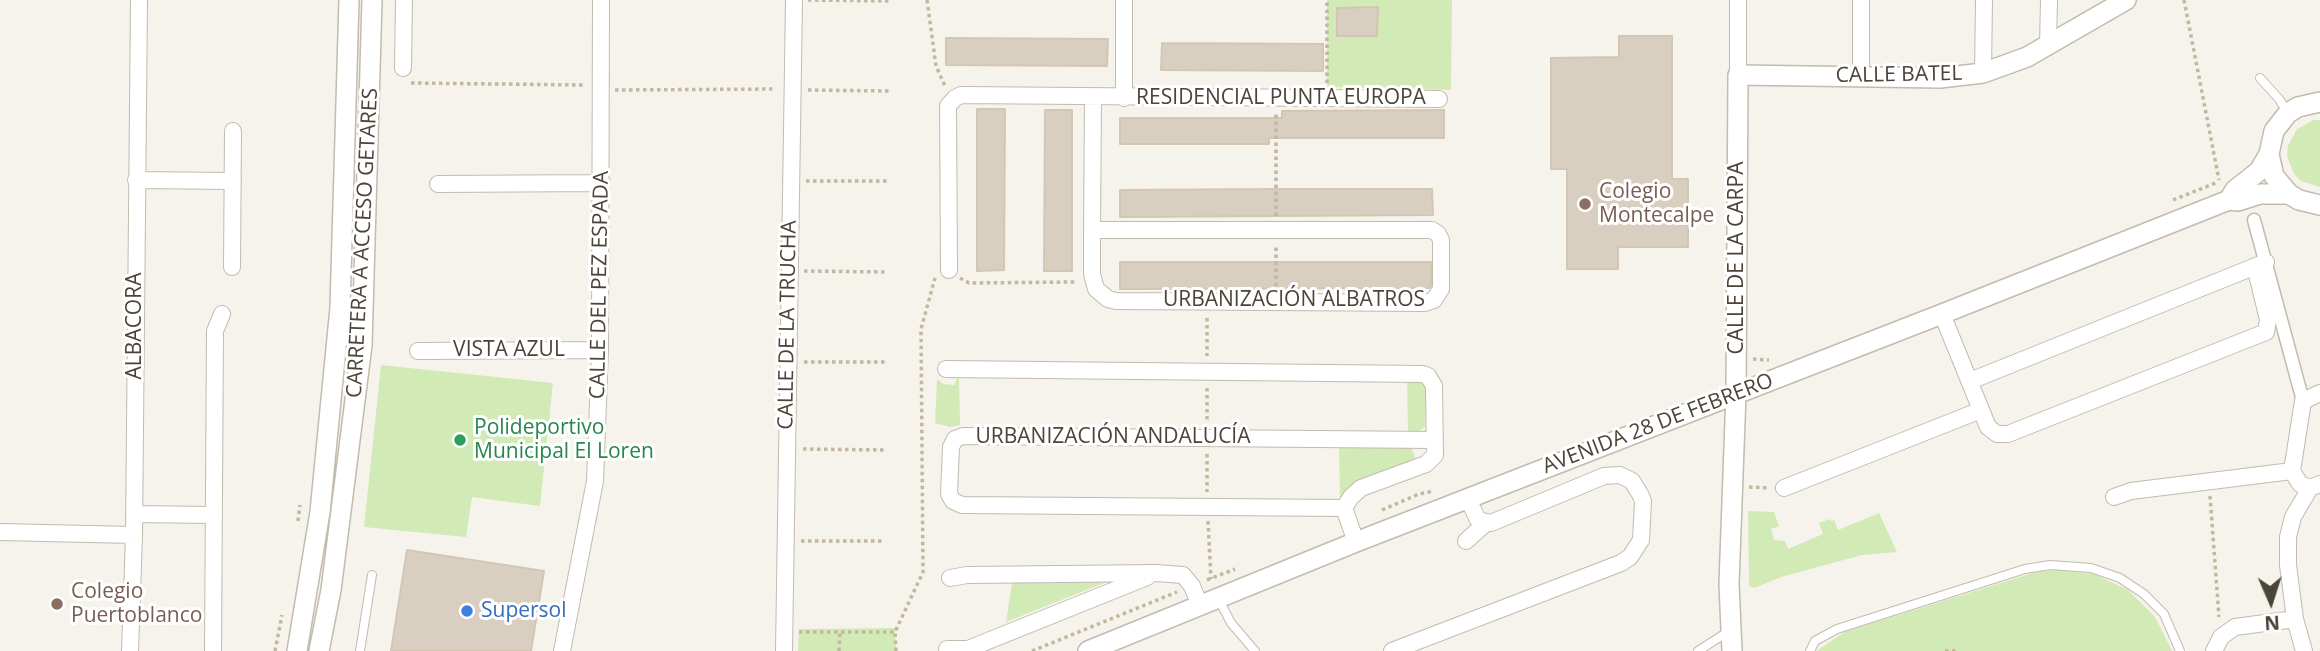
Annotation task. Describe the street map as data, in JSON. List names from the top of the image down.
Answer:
{
  "streets": {
    "street": [
      "CALLE BATEL",
      "RESIDENCIAL PUNTA EUROPA",
      "CARRETERA A ACCESO GETARES",
      "CALLE DE LA CARPA",
      "CALLE DEL PEZ ESPADA",
      "URBANIZACIÓN ALBATROS",
      "CALLE DE LA TRUCHA",
      "ALBACORA",
      "VISTA AZUL",
      "AVENIDA 28 DE FEBRERO",
      "URBANIZACIÓN ANDALUCÍA"
    ]
  },
  "crossings": [
    ["CALLE BATEL", "CALLE DE LA CARPA"],
    ["CALLE DE LA CARPA", "AVENIDA 28 DE FEBRERO"],
    ["CALLE DEL PEZ ESPADA", "VISTA AZUL"]
  ],
  "places": [
    "Colegio Montecalpe",
    "Polideportivo Municipal El Loren",
    "Colegio Puertoblanco",
    "Supersol"
  ],
  "north": "bottom"
}
